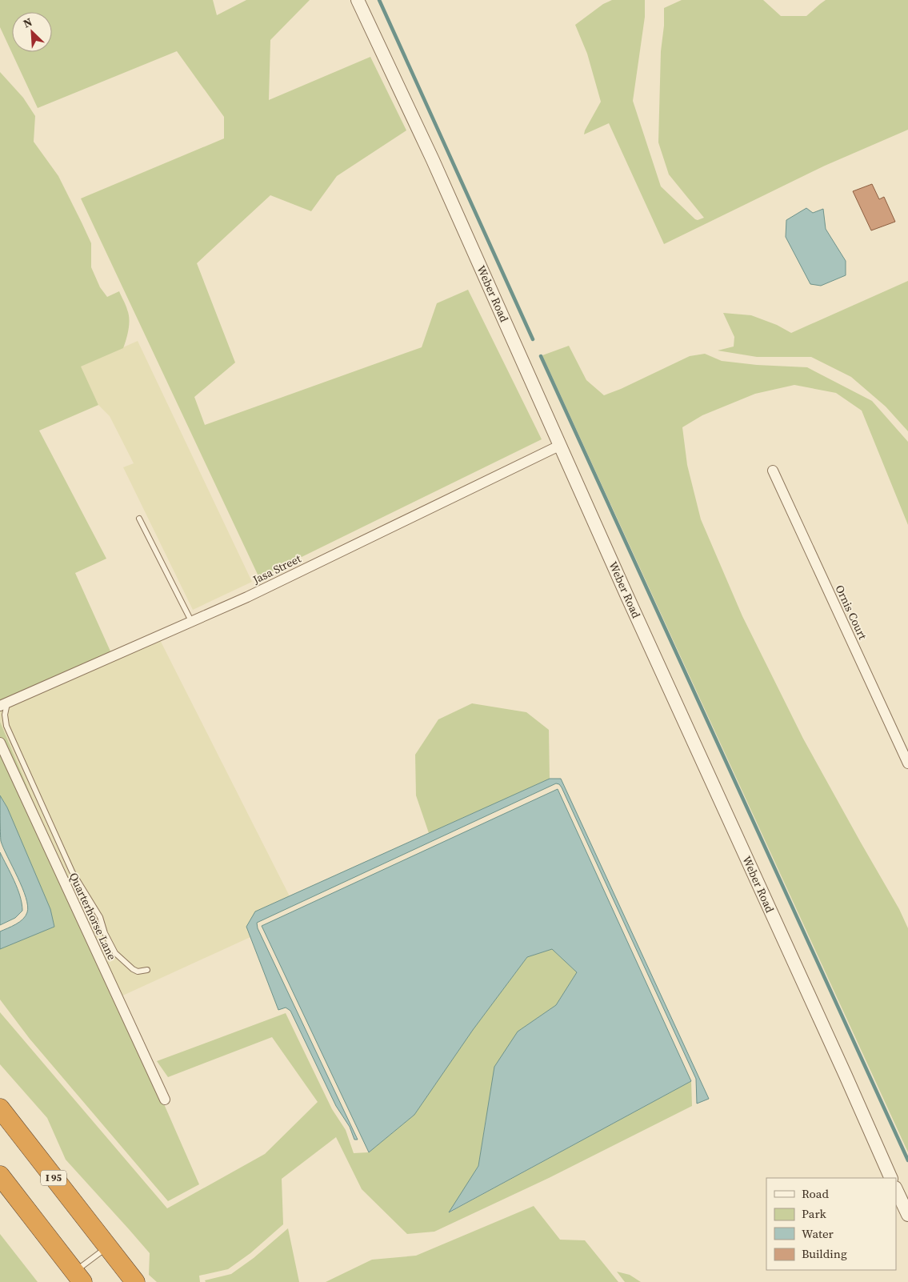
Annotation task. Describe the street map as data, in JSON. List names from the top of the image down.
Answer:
{
  "streets": {
    "highway": ["I 95"],
    "street": [
      "Weber Road",
      "Jasa Street",
      "Ornis Court",
      "Quarterhorse Lane"
    ]
  },
  "crossings": [
    ["Weber Road", "Jasa Street"]
  ],
  "legend": [
    "Road",
    "Park",
    "Water",
    "Building"
  ],
  "north": "top left"
}
